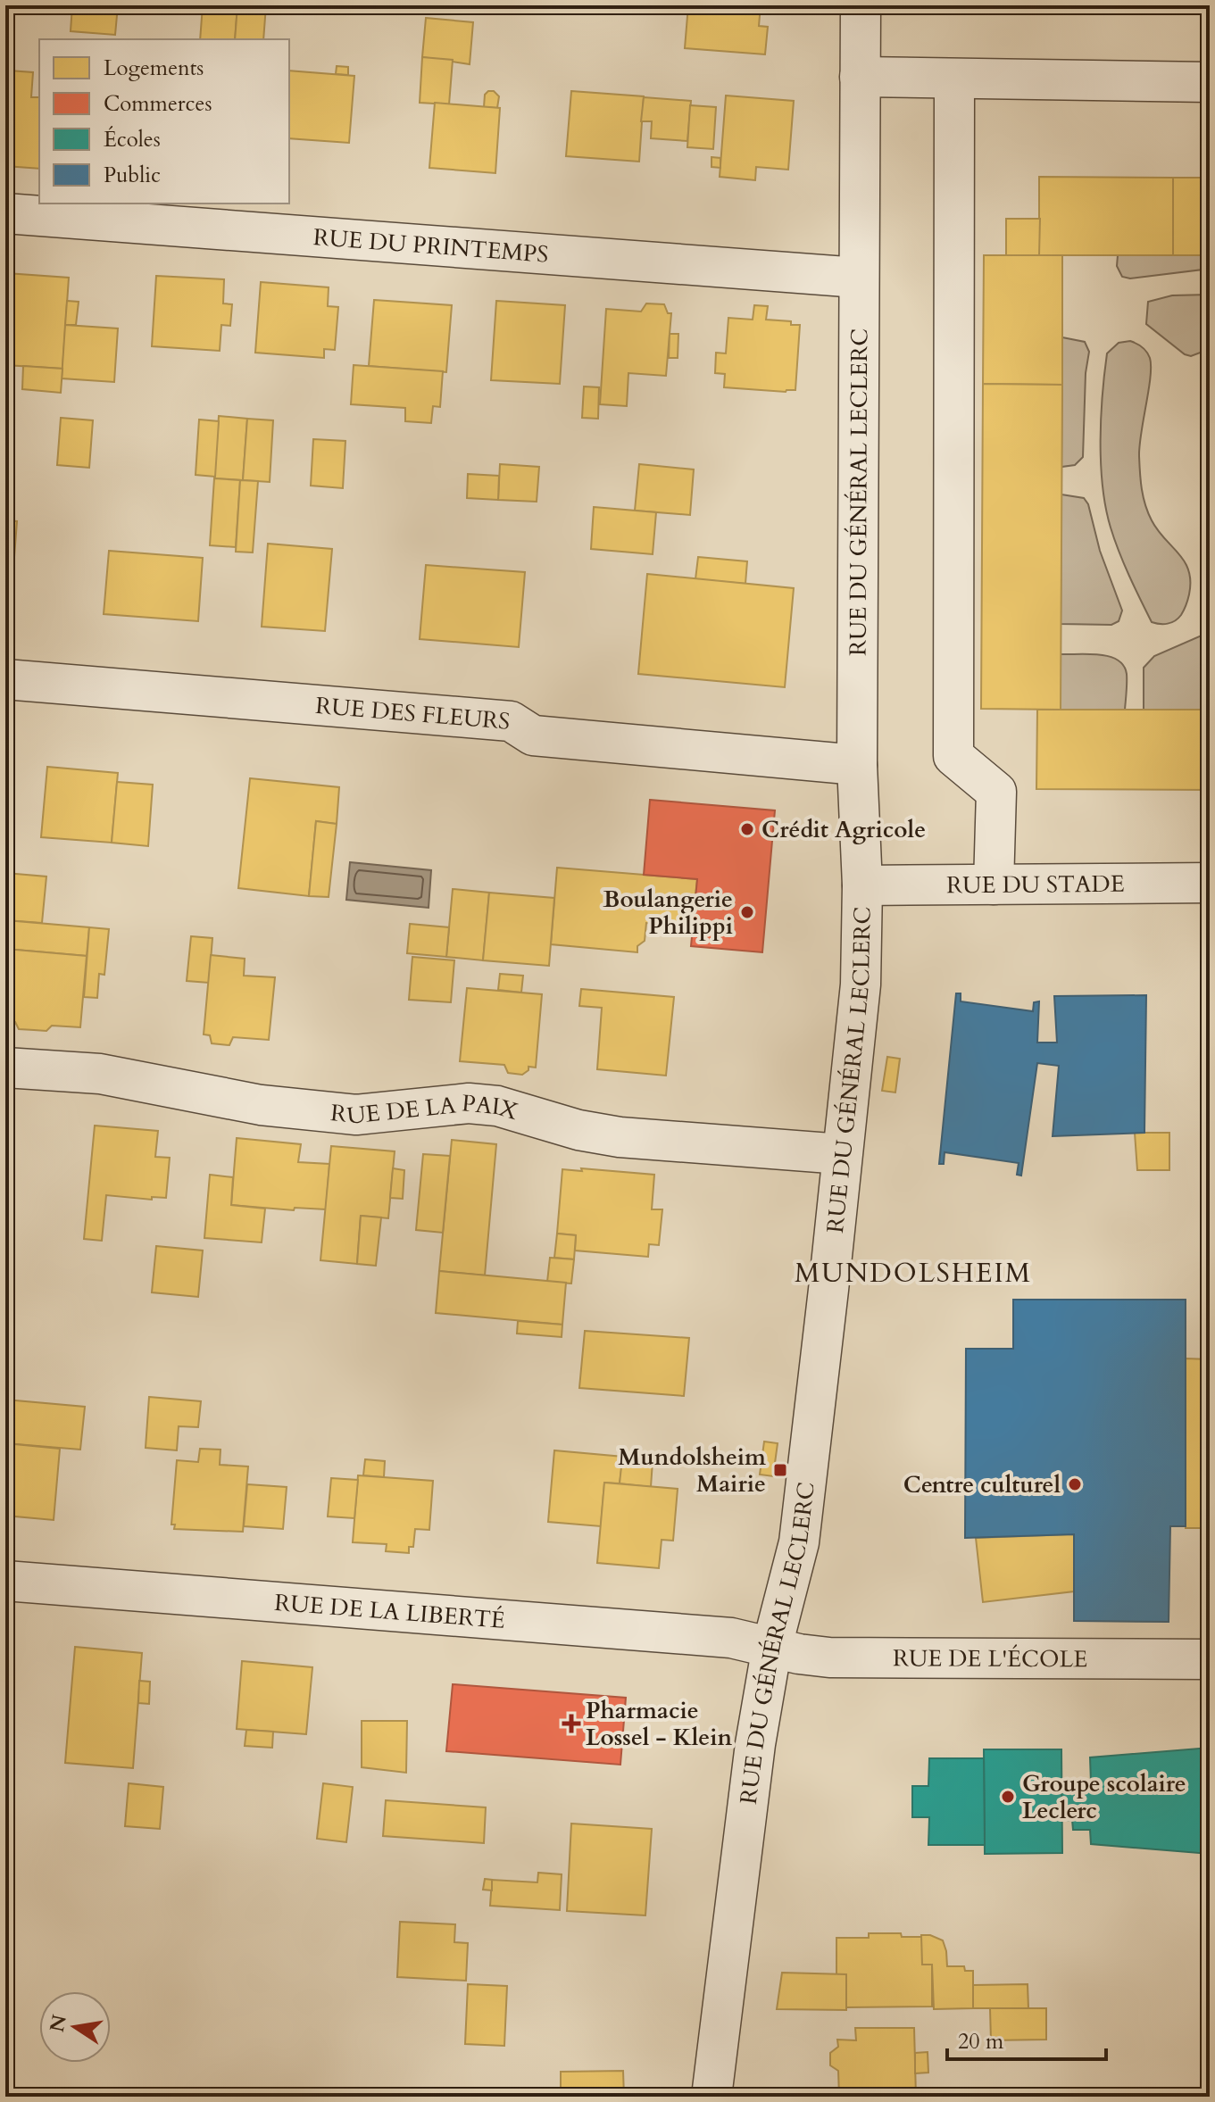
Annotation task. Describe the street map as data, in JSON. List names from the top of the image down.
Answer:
{
  "streets": {
    "street": [
      "RUE DU PRINTEMPS",
      "RUE DU GÉNÉRAL LECLERC",
      "RUE DES FLEURS",
      "RUE DU STADE",
      "RUE DE LA PAIX",
      "RUE DE LA LIBERTÉ",
      "RUE DE L'ÉCOLE"
    ]
  },
  "crossings": [
    ["RUE DU PRINTEMPS", "RUE DU GÉNÉRAL LECLERC"],
    ["RUE DU GÉNÉRAL LECLERC", "RUE DES FLEURS"],
    ["RUE DU GÉNÉRAL LECLERC", "RUE DU STADE"],
    ["RUE DU GÉNÉRAL LECLERC", "RUE DE LA PAIX"],
    ["RUE DU GÉNÉRAL LECLERC", "RUE DE LA LIBERTÉ"],
    ["RUE DU GÉNÉRAL LECLERC", "RUE DE L'ÉCOLE"],
    ["RUE DE LA LIBERTÉ", "RUE DE L'ÉCOLE"]
  ],
  "districts": ["MUNDOLSHEIM"],
  "places": {
    "other": [
      "Crédit Agricole",
      "Boulangerie Philippi",
      "Centre culturel",
      "Groupe scolaire Leclerc"
    ],
    "transit": ["Mundolsheim Mairie"],
    "health": ["Pharmacie Lossel - Klein"]
  },
  "legend": [
    "Logements",
    "Commerces",
    "Écoles",
    "Public"
  ],
  "scale_bar": "20 m",
  "north": "left"
}
